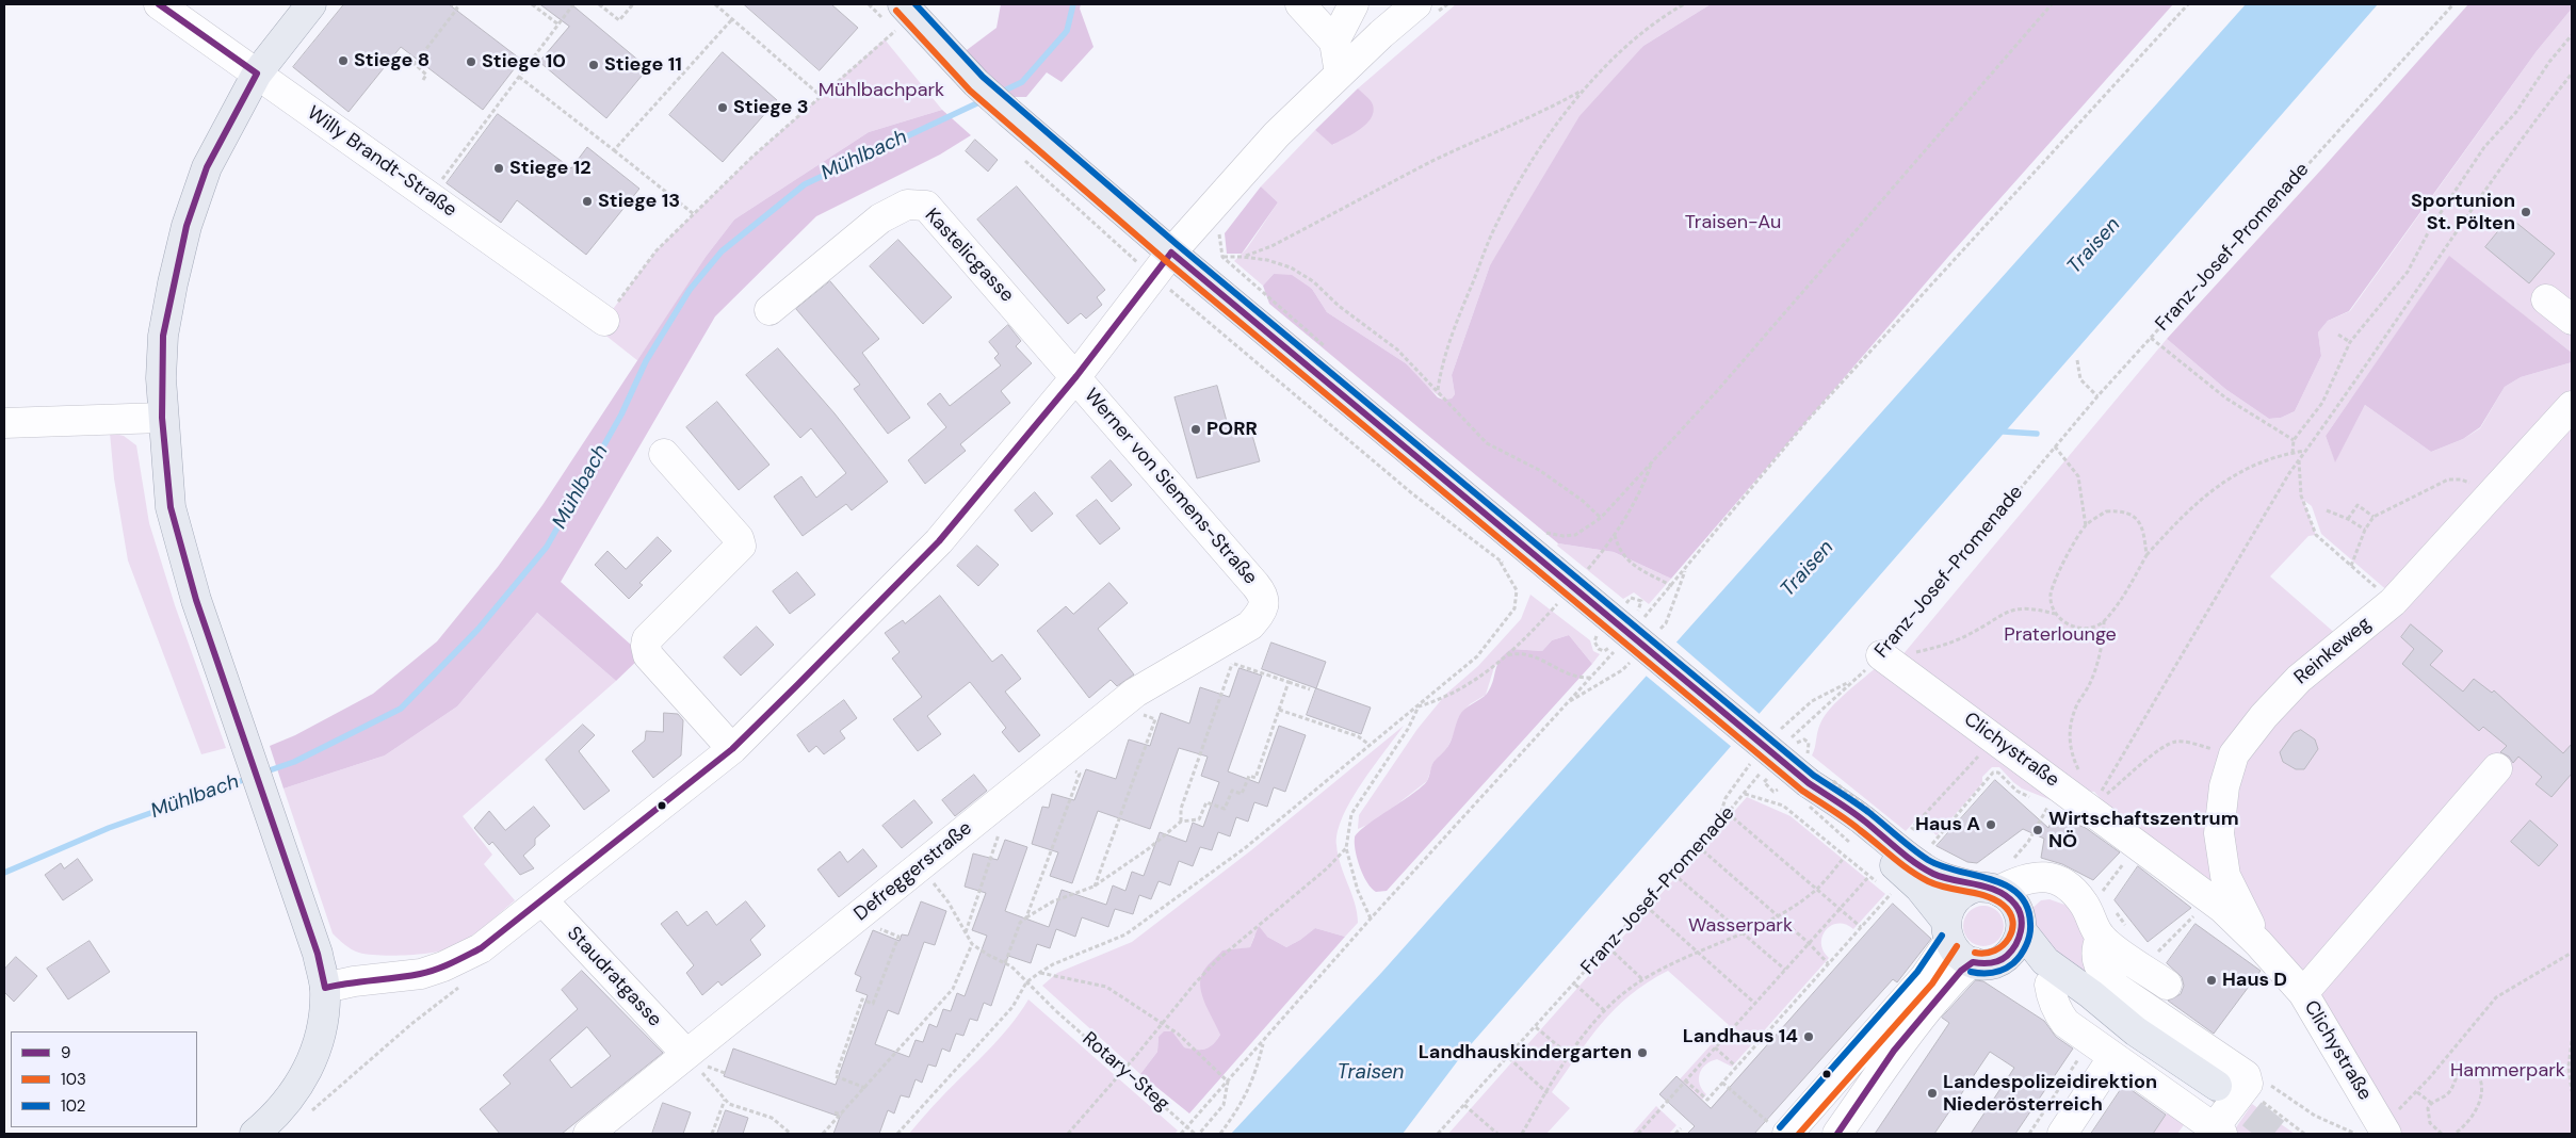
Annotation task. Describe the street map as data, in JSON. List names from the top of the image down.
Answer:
{
  "streets": {
    "street": [
      "Willy Brandt-Straße",
      "Kastelicgasse",
      "Werner von Siemens-Straße",
      "Reinkeweg",
      "Clichystraße",
      "Defreggerstraße",
      "Staudratgasse"
    ],
    "path": ["Franz-Josef-Promenade", "Rotary-Steg"]
  },
  "crossings": [
    ["Franz-Josef-Promenade", "Clichystraße"],
    ["Kastelicgasse", "Werner von Siemens-Straße"],
    ["Werner von Siemens-Straße", "Defreggerstraße"],
    ["Reinkeweg", "Clichystraße"],
    ["Defreggerstraße", "Staudratgasse"]
  ],
  "water": ["Mühlbach", "Traisen"],
  "parks": [
    "Mühlbachpark",
    "Traisen-Au",
    "Praterlounge",
    "Wasserpark",
    "Hammerpark"
  ],
  "places": [
    "Stiege 8",
    "Stiege 10",
    "Stiege 11",
    "Stiege 3",
    "Stiege 12",
    "Stiege 13",
    "Sportunion St. Pölten",
    "PORR",
    "Haus A",
    "Wirtschaftszentrum NÖ",
    "Haus D",
    "Landhaus 14",
    "Landhauskindergarten",
    "Landespolizeidirektion Niederösterreich"
  ],
  "lines": ["transit line 9", "transit line 102", "transit line 103"],
  "legend": ["9", "103", "102"]
}
